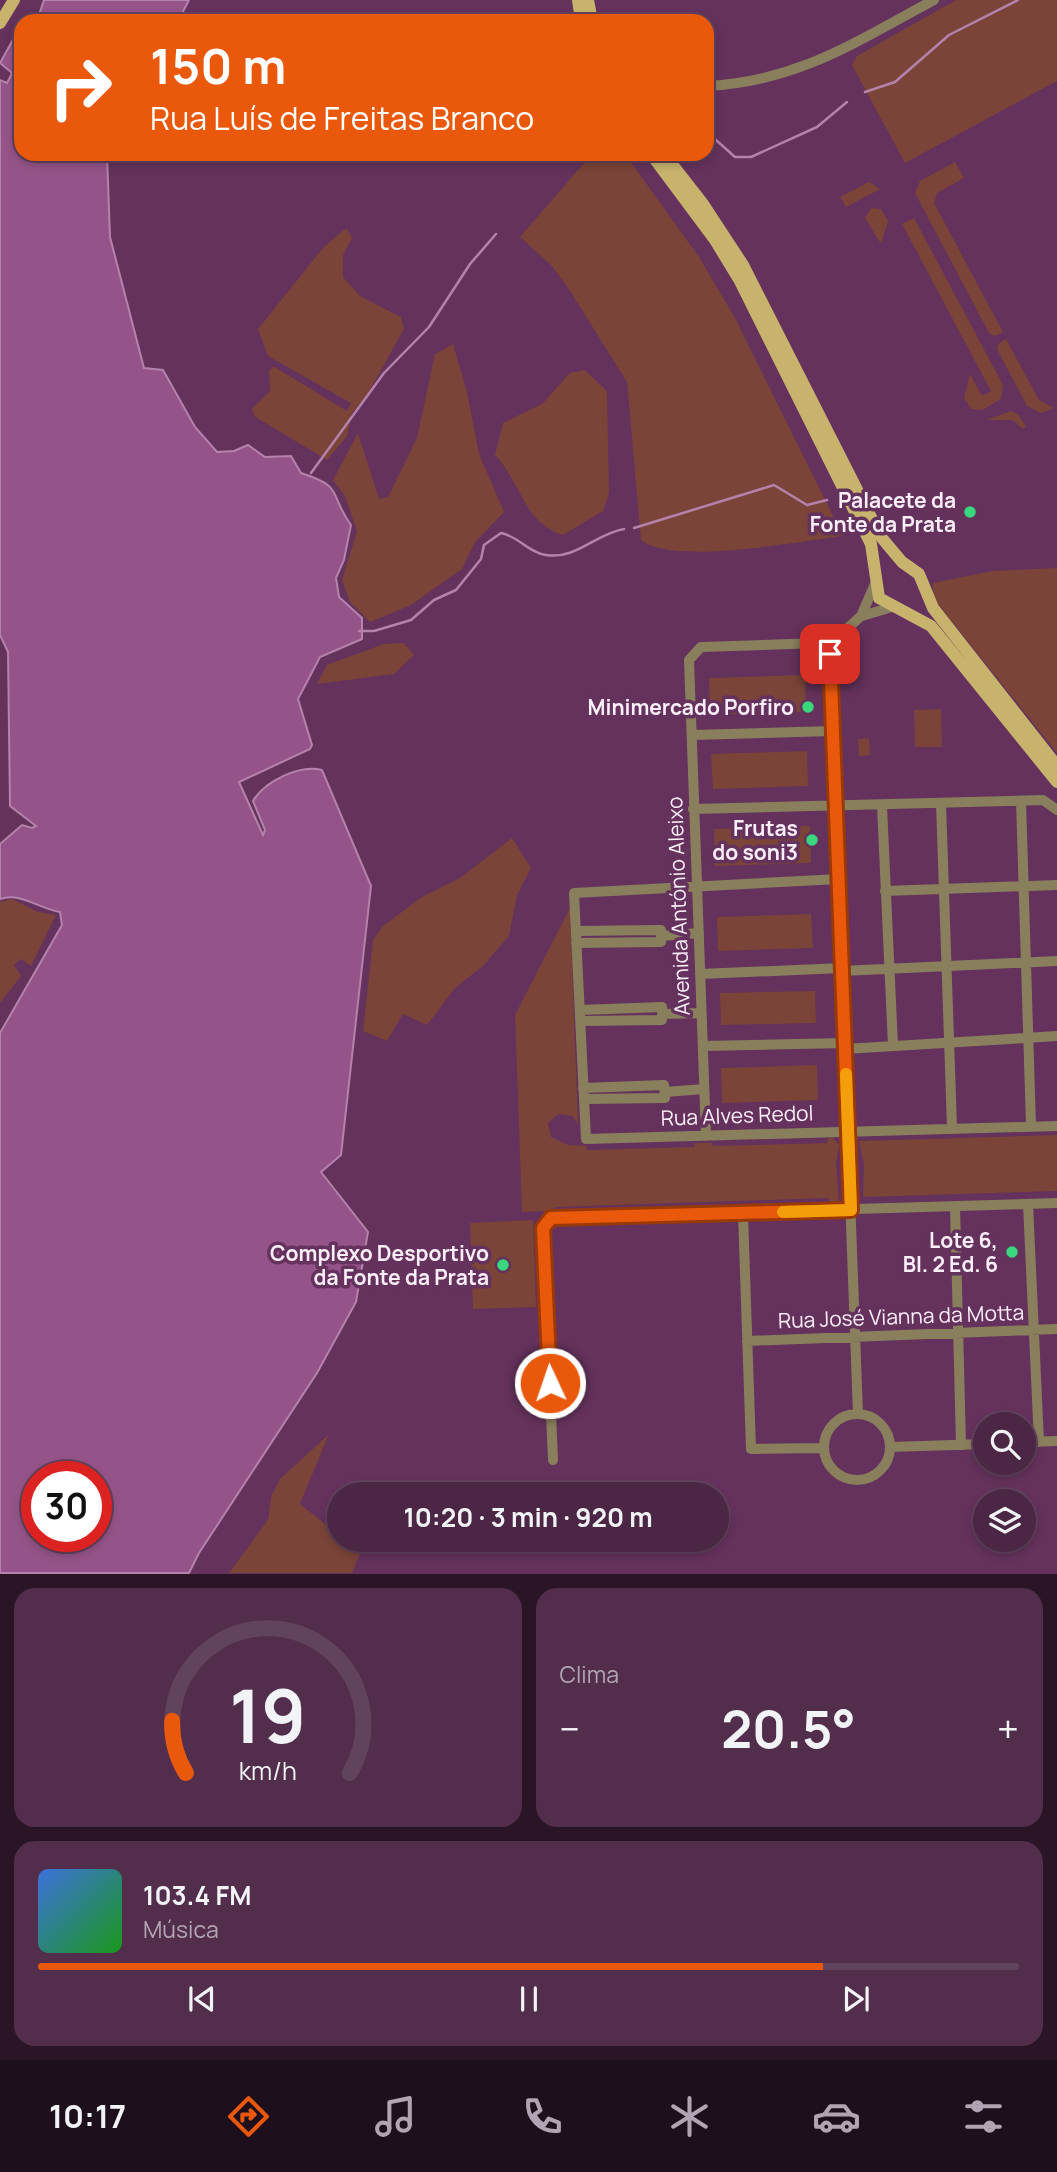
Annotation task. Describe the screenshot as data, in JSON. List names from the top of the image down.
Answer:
{
  "streets": {
    "street": ["Avenida António Aleixo", "Rua Alves Redol", "Rua José Vianna da Motta"]
  },
  "crossings": [
    ["Avenida António Aleixo", "Rua Alves Redol"]
  ],
  "places": [
    "Palacete da Fonte da Prata",
    "Minimercado Porfiro",
    "Frutas do soni3",
    "Lote 6, Bl. 2 Ed. 6",
    "Complexo Desportivo da Fonte da Prata"
  ],
  "page": {
    "turn": ["150 m", "Rua Luís de Freitas Branco"],
    "limit": "30",
    "trip": "10:20 · 3 min · 920 m",
    "tile": "Clima",
    "heat": ["−", "20.5°", "+"],
    "song": ["103.4 FM", "Música"],
    "tabs": "10:17",
    "gauge": ["19", "km/h"]
  }
}
